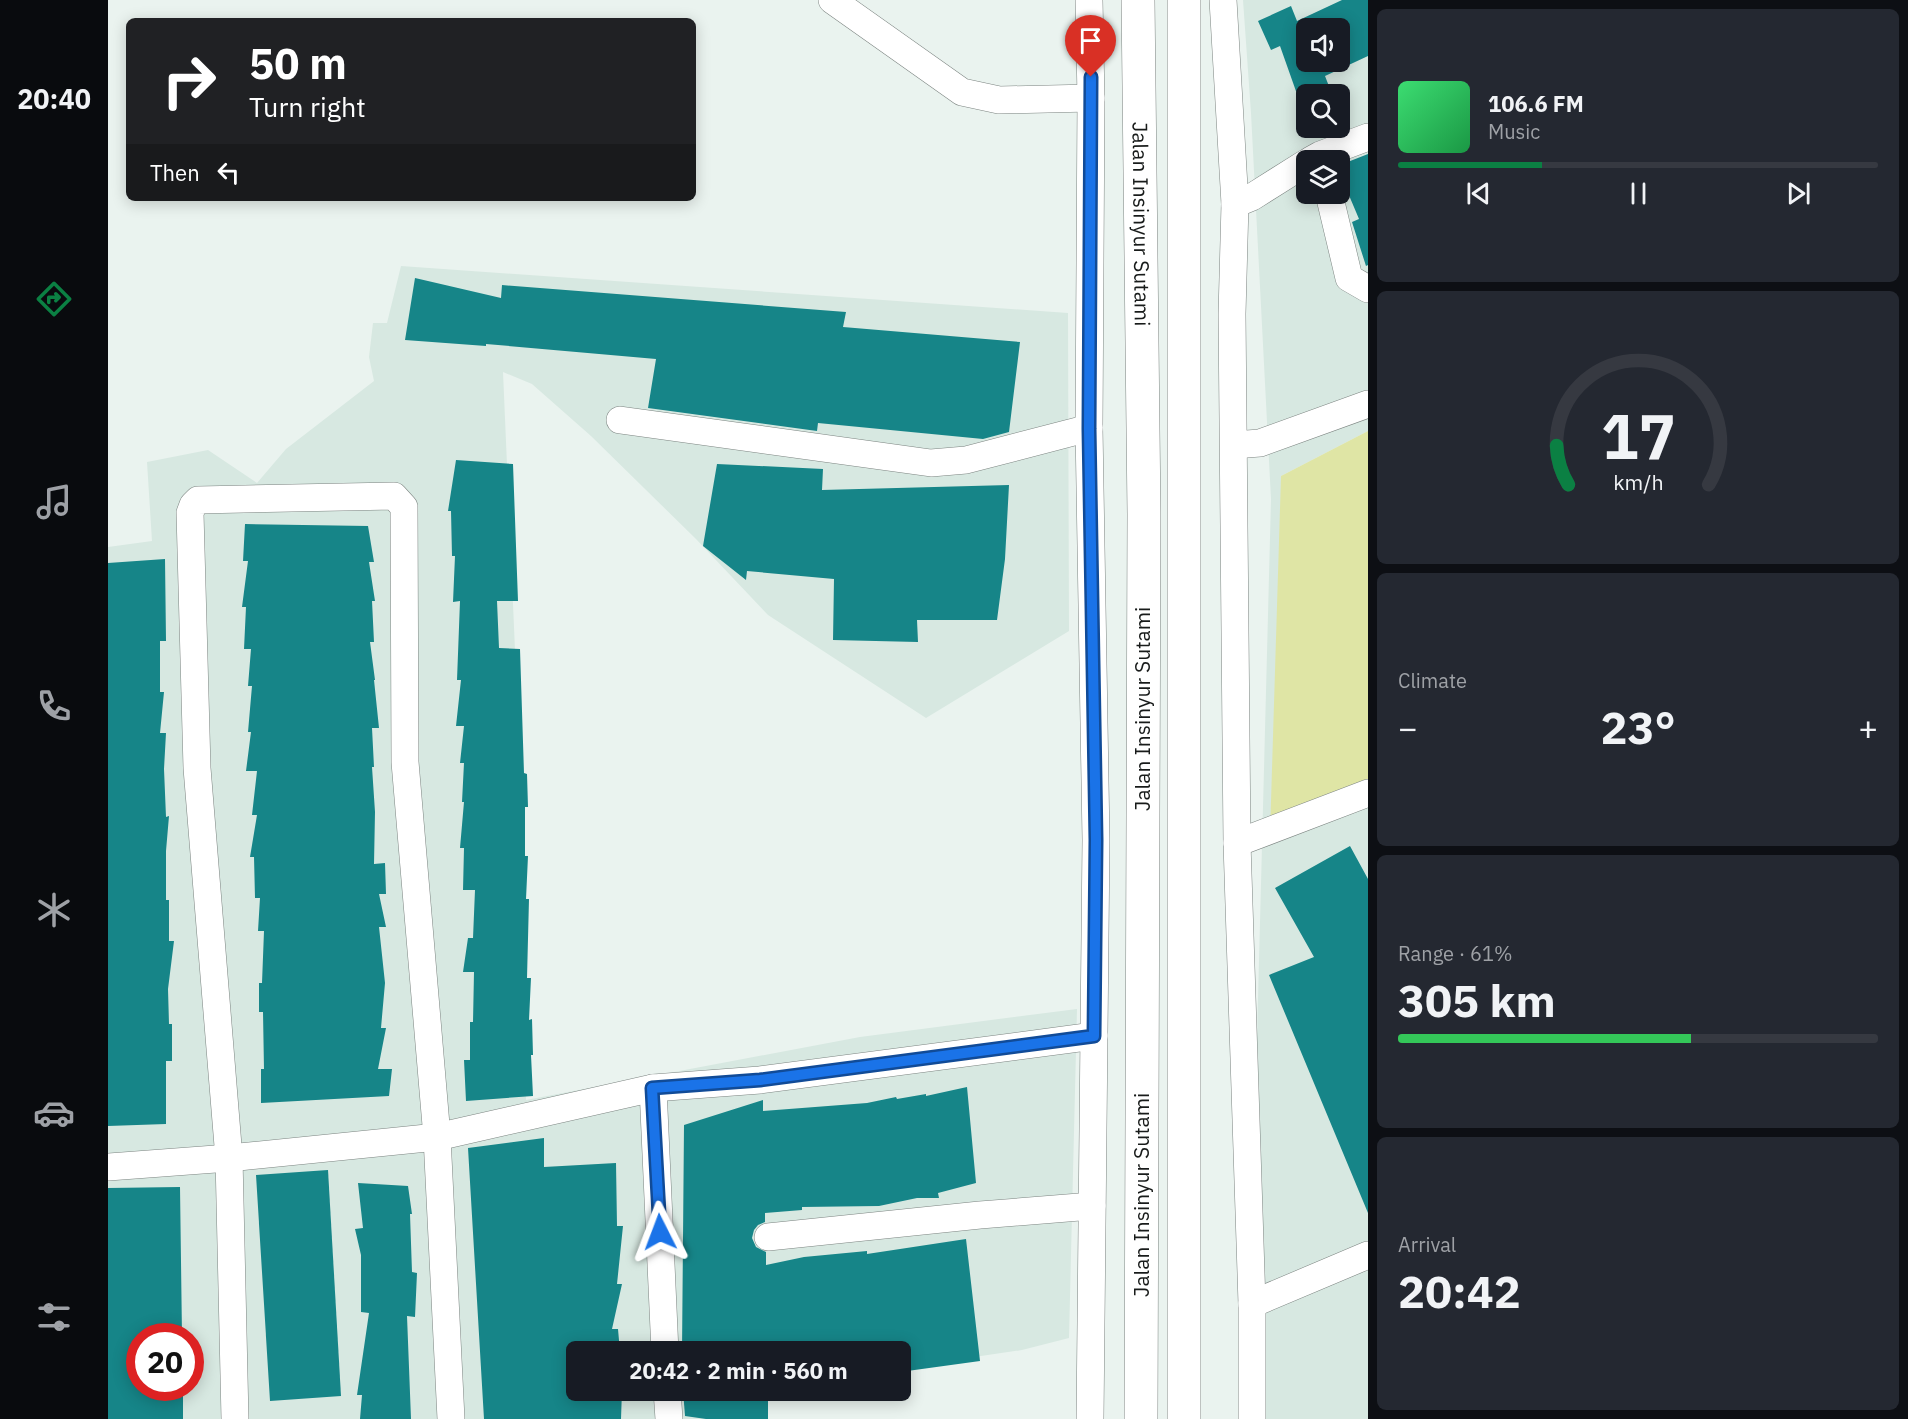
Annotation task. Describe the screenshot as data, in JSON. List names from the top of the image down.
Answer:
{
  "streets": {
    "highway": ["Jalan Insinyur Sutami"]
  },
  "page": {
    "tabs": "20:40",
    "turn": ["50 m", "Turn right"],
    "song": ["106.6 FM", "Music"],
    "then": "Then",
    "tile": [
      "Climate",
      ["Range · 61%", "305 km"],
      ["Arrival", "20:42"]
    ],
    "heat": ["−", "23°", "+"],
    "limit": "20",
    "trip": "20:42 · 2 min · 560 m",
    "gauge": ["17", "km/h"]
  }
}
